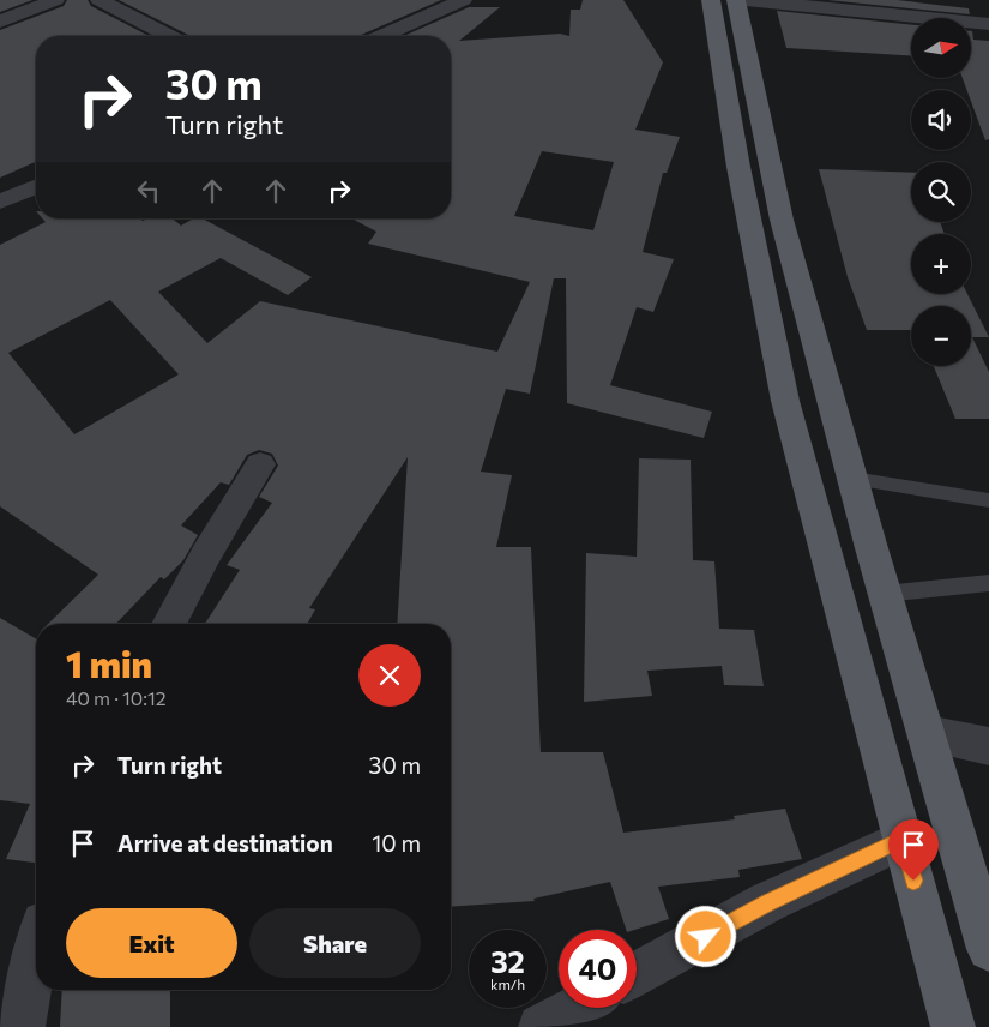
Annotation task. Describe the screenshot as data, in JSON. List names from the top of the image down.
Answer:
{
  "north": "right",
  "page": {
    "map_buttons": ["+", "−"],
    "turn": ["30 m", "Turn right"],
    "heading": ["1 min", "40 m · 10:12"],
    "list": [
      {
        "name": "Turn right",
        "value": "30 m"
      },
      {
        "name": "Arrive at destination",
        "value": "10 m"
      }
    ],
    "buttons": ["Exit", "Share"],
    "speed": "32 km/h",
    "limit": "40"
  }
}
